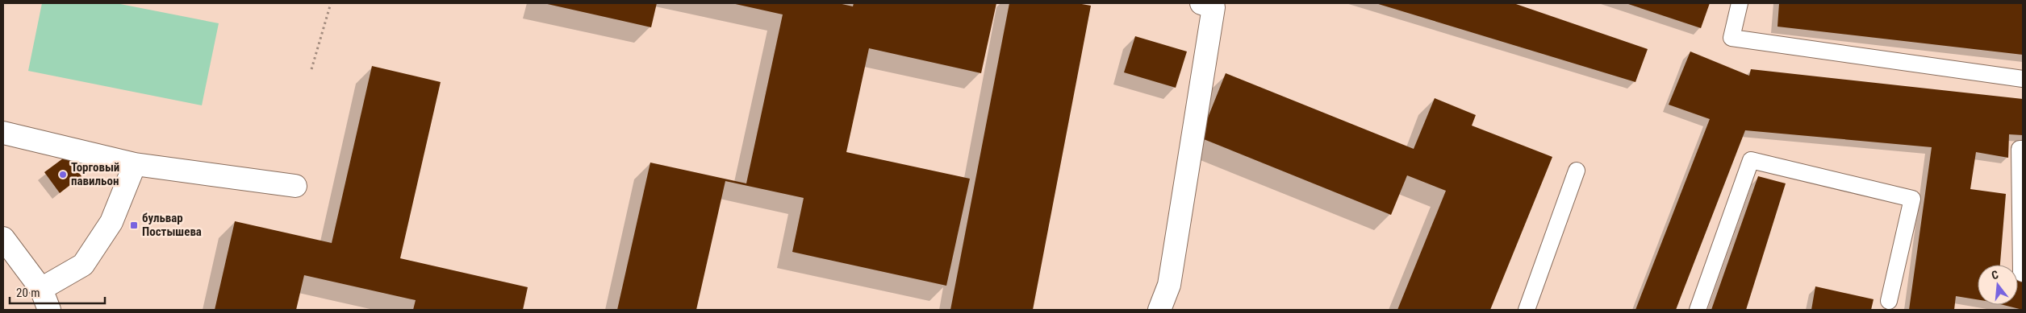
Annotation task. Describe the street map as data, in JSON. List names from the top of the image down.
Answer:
{
  "places": {
    "other": ["Торговый павильон"],
    "transit": ["бульвар Постышева"]
  },
  "scale_bar": "20 m",
  "north": "top"
}
